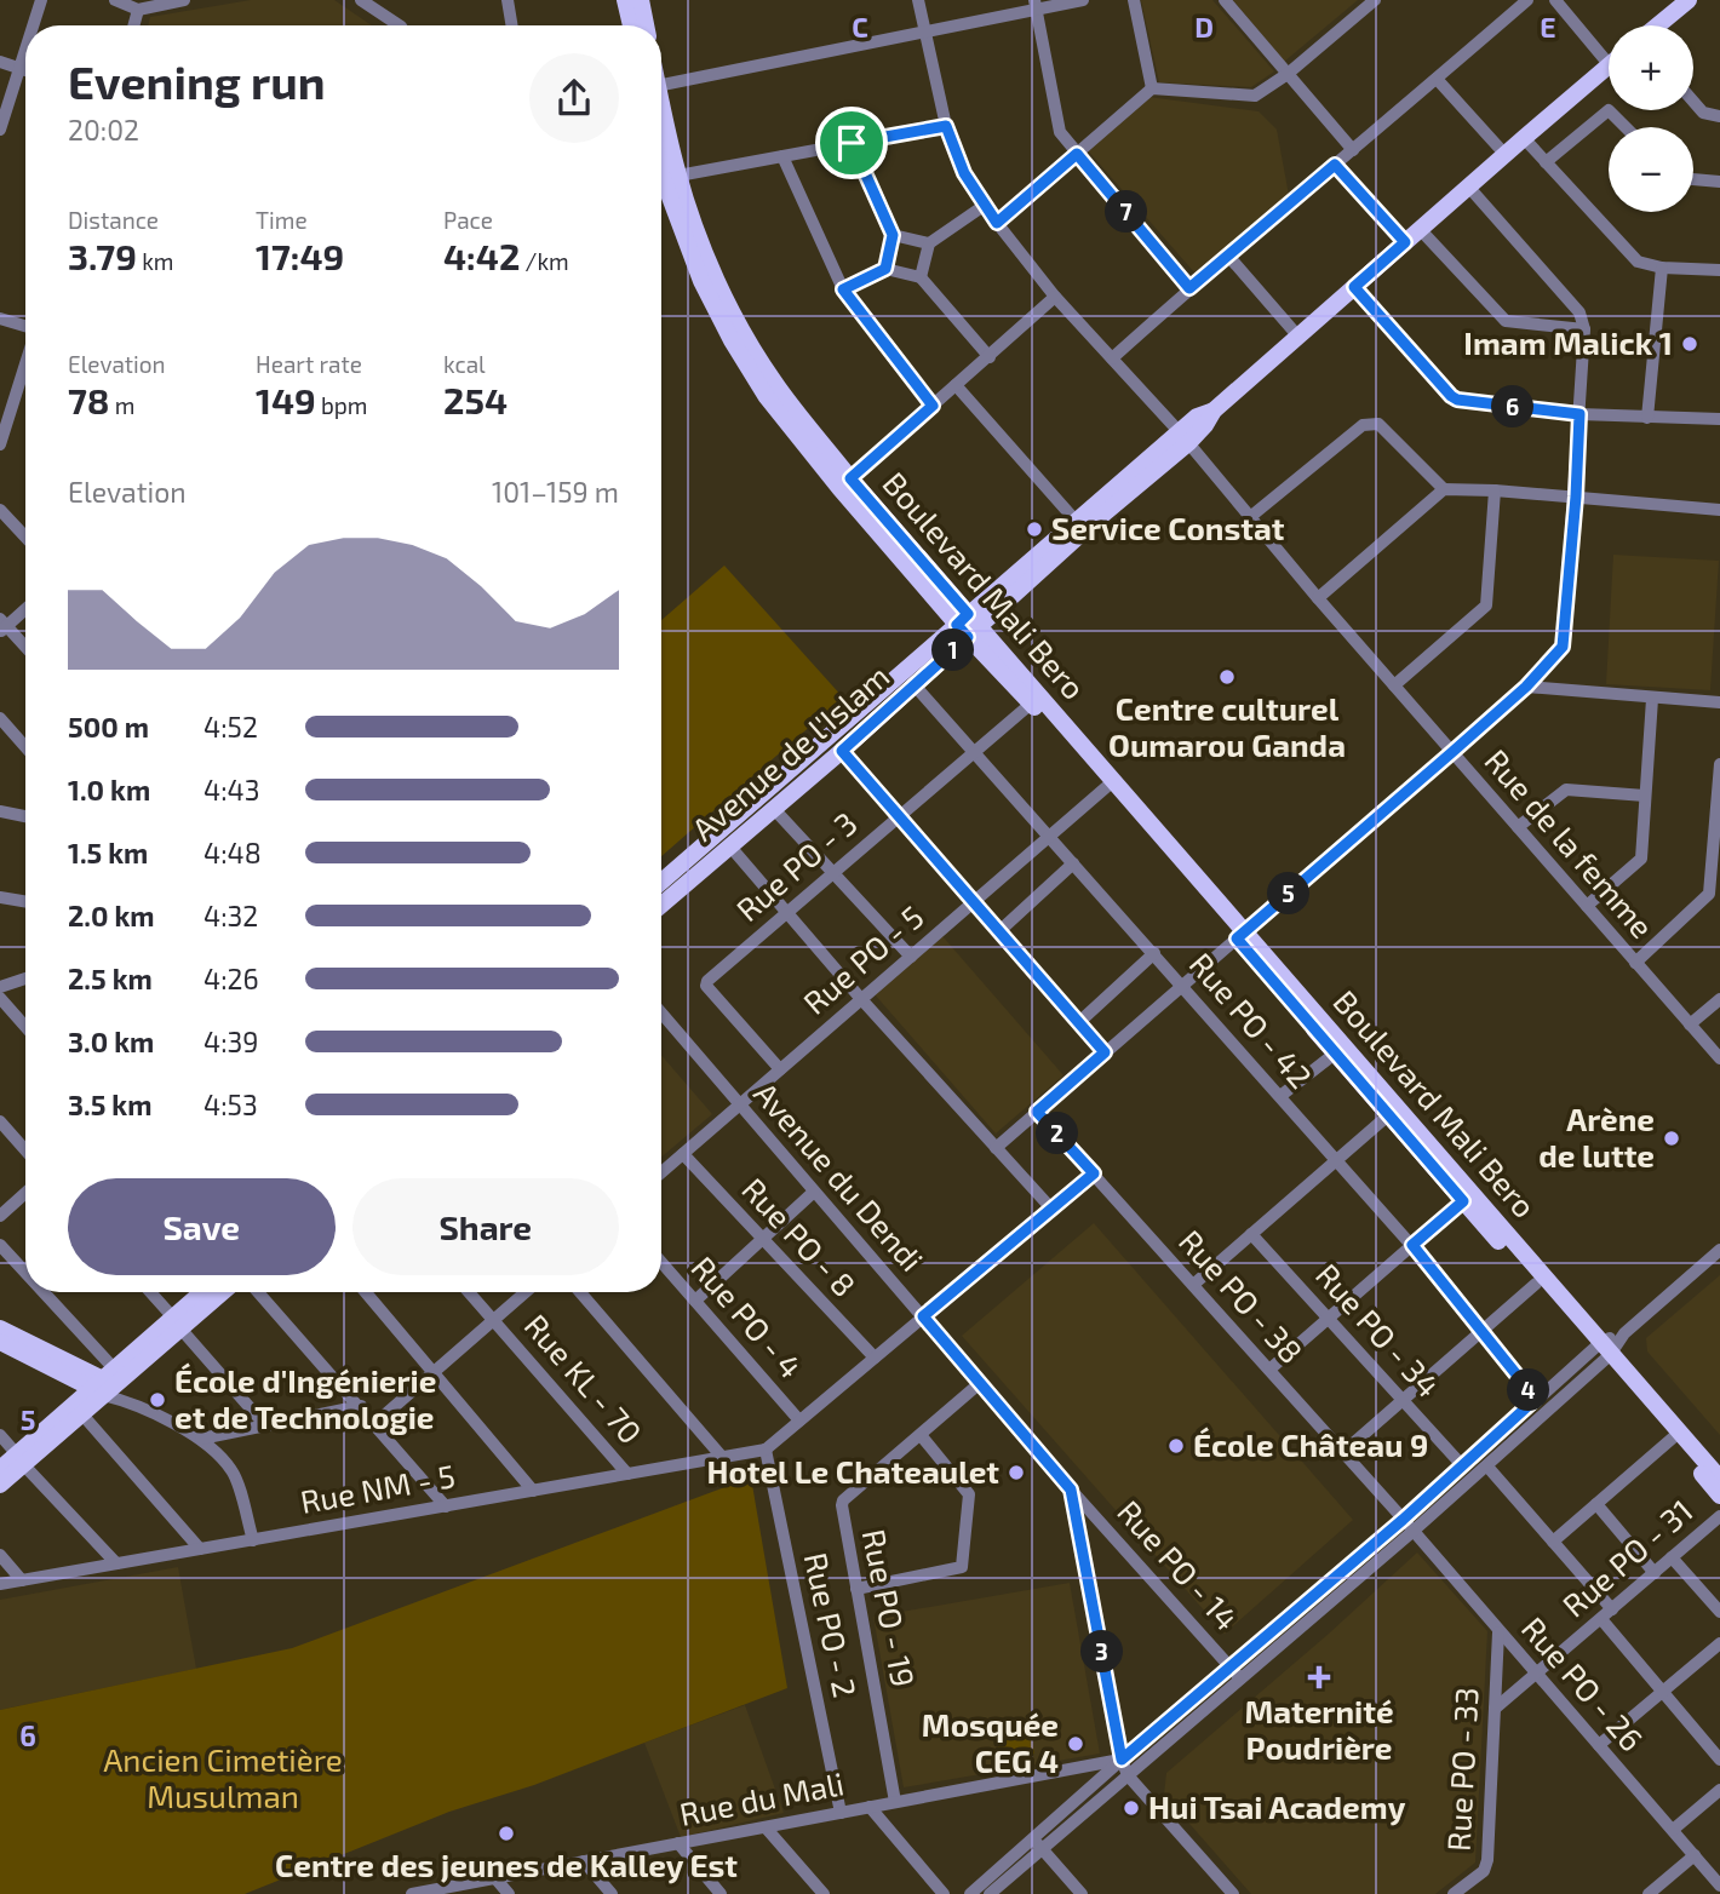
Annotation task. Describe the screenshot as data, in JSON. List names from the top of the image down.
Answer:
{
  "streets": {
    "main road": ["Boulevard Mali Bero", "Avenue de l'Islam"],
    "street": [
      "Rue de la femme",
      "Rue PO - 3",
      "Rue PO - 5",
      "Rue PO - 42",
      "Avenue du Dendi",
      "Rue PO - 8",
      "Rue PO - 38",
      "Rue PO - 4",
      "Rue PO - 34",
      "Rue KL - 70",
      "Rue NM - 5",
      "Rue PO - 31",
      "Rue PO - 14",
      "Rue PO - 19",
      "Rue PO - 2",
      "Rue PO - 26",
      "Rue PO - 33",
      "Rue du Mali"
    ]
  },
  "crossings": [
    ["Boulevard Mali Bero", "Avenue de l'Islam"],
    ["Boulevard Mali Bero", "Rue PO - 3"],
    ["Boulevard Mali Bero", "Rue PO - 5"],
    ["Avenue de l'Islam", "Rue PO - 42"],
    ["Rue PO - 3", "Rue PO - 5"],
    ["Rue PO - 3", "Rue PO - 42"],
    ["Rue PO - 5", "Rue PO - 42"],
    ["Rue PO - 5", "Avenue du Dendi"],
    ["Rue PO - 5", "Rue PO - 8"],
    ["Avenue du Dendi", "Rue PO - 14"],
    ["Avenue du Dendi", "Rue PO - 19"],
    ["Avenue du Dendi", "Rue du Mali"],
    ["Rue PO - 38", "Rue PO - 26"],
    ["Rue KL - 70", "Rue NM - 5"],
    ["Rue NM - 5", "Rue PO - 2"],
    ["Rue PO - 31", "Rue PO - 26"],
    ["Rue PO - 31", "Rue PO - 33"],
    ["Rue PO - 19", "Rue du Mali"],
    ["Rue PO - 2", "Rue du Mali"],
    ["Rue PO - 26", "Rue PO - 33"]
  ],
  "parks": ["Ancien Cimetière Musulman"],
  "places": {
    "other": [
      "Imam Malick 1",
      "Service Constat",
      "Centre culturel Oumarou Ganda",
      "Arène de lutte",
      "École d'Ingénierie et de Technologie",
      "École Château 9",
      "Hotel Le Chateaulet",
      "Mosquée CEG 4",
      "Hui Tsai Academy",
      "Centre des jeunes de Kalley Est"
    ],
    "health": ["Maternité Poudrière"]
  },
  "page": {
    "map_buttons": ["+", "−"],
    "heading": ["Evening run", "20:02"],
    "stats": [
      ["Distance", "3.79 km"],
      ["Time", "17:49"],
      ["Pace", "4:42 /km"],
      ["Elevation", "78 m"],
      ["Heart rate", "149 bpm"],
      ["kcal", "254"]
    ],
    "pins": [
      "7",
      "6",
      "1",
      "5",
      "2",
      "4",
      "3"
    ],
    "chart": ["Elevation", "101–159 m"],
    "list": [
      {
        "name": "500 m",
        "note": "4:52"
      },
      {
        "name": "1.0 km",
        "note": "4:43"
      },
      {
        "name": "1.5 km",
        "note": "4:48"
      },
      {
        "name": "2.0 km",
        "note": "4:32"
      },
      {
        "name": "2.5 km",
        "note": "4:26"
      },
      {
        "name": "3.0 km",
        "note": "4:39"
      },
      {
        "name": "3.5 km",
        "note": "4:53"
      }
    ],
    "buttons": ["Save", "Share"]
  },
  "grid": {
    "columns": ["C", "D", "E"],
    "rows": ["5", "6"]
  }
}
